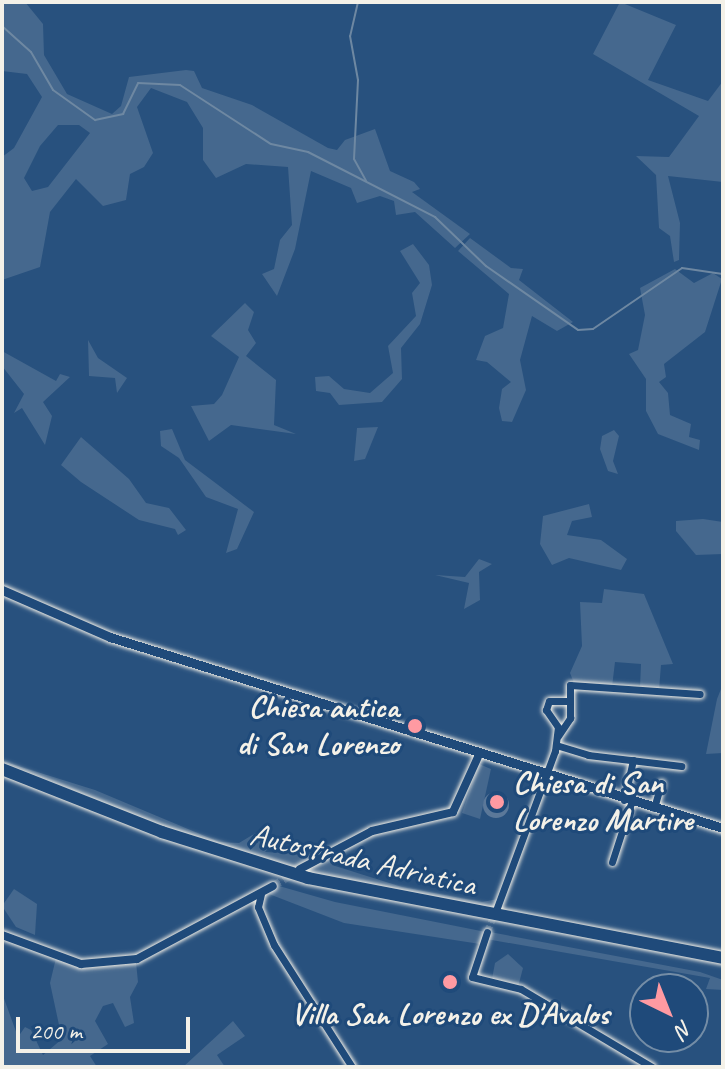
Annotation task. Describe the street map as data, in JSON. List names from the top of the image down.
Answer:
{
  "streets": {
    "highway": ["Autostrada Adriatica"]
  },
  "places": ["Chiesa antica di San Lorenzo", "Chiesa di San Lorenzo Martire", "Villa San Lorenzo ex D'Avalos"],
  "scale_bar": "200 m",
  "north": "bottom right"
}
